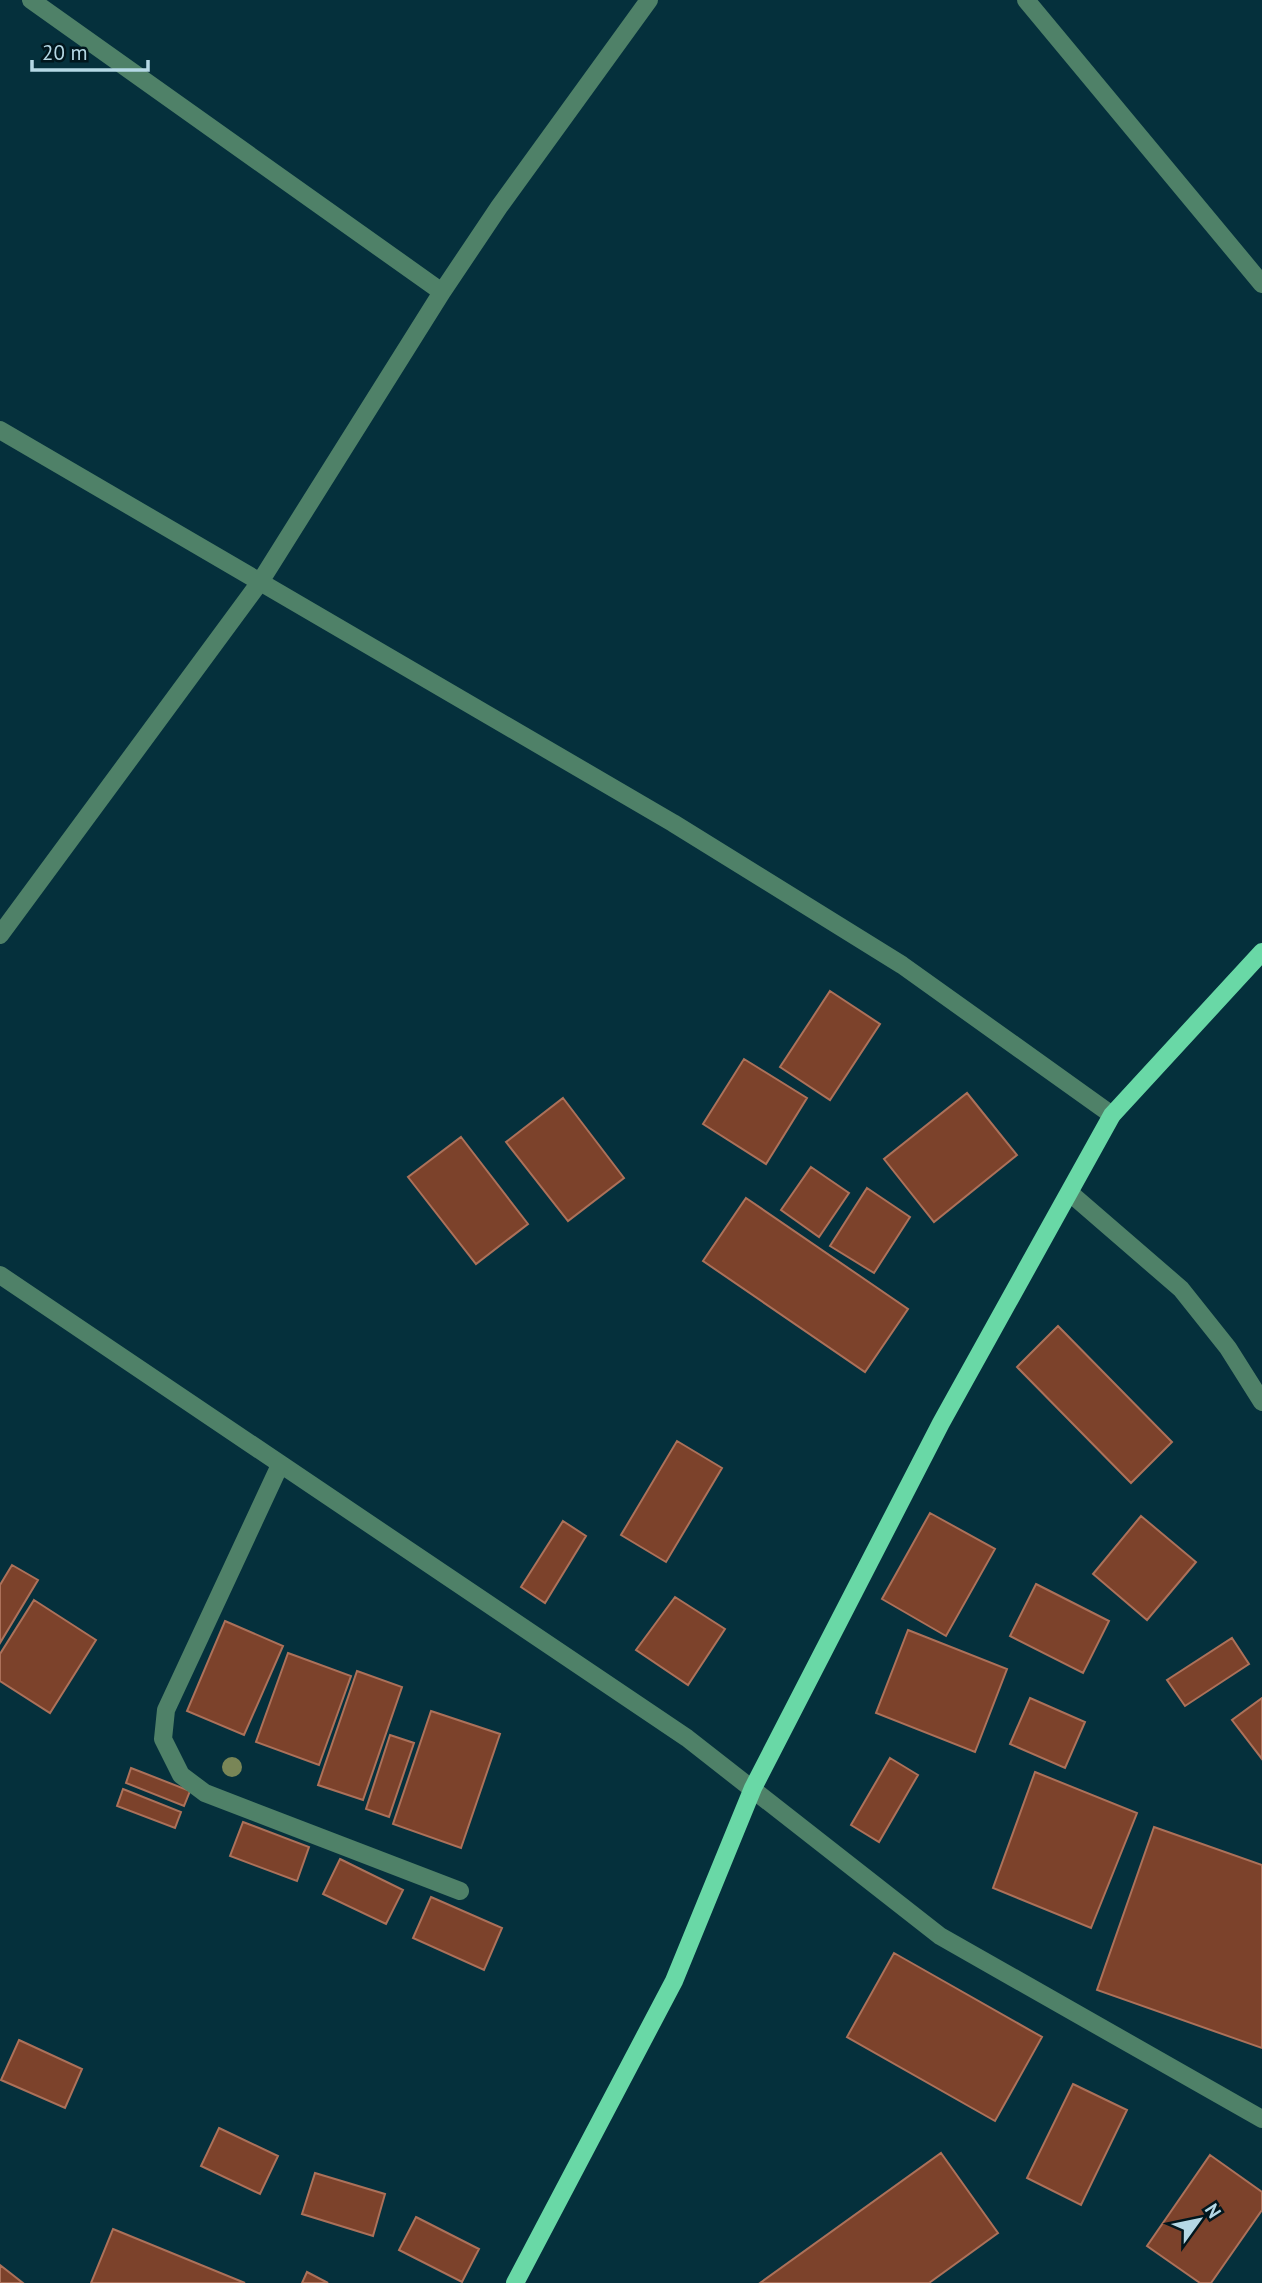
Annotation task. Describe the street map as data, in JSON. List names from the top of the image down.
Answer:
{
  "scale_bar": "20 m",
  "north": "top right"
}
